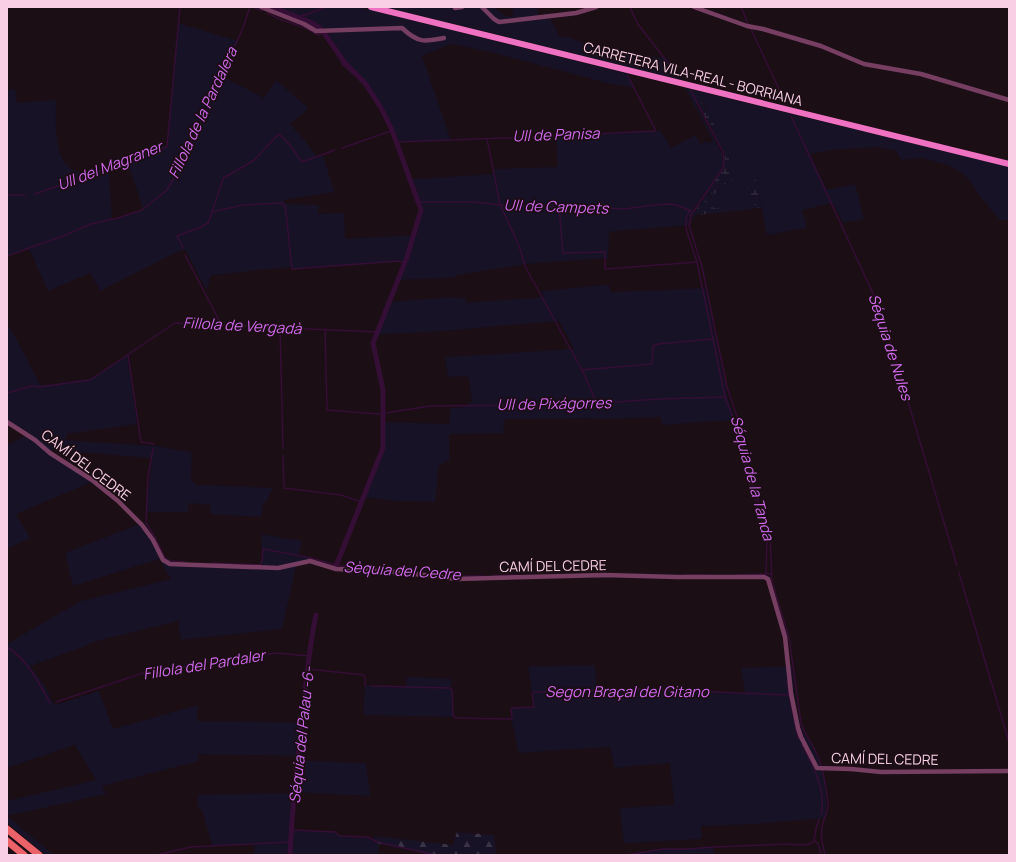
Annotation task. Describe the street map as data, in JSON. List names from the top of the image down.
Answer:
{
  "streets": {
    "main road": ["CARRETERA VILA-REAL - BORRIANA"],
    "street": ["CAMÍ DEL CEDRE"]
  },
  "water": [
    "Fillola de la Pardalera",
    "Ull de Panisa",
    "Ull del Magraner",
    "Ull de Campets",
    "Fillola de Vergadà",
    "Séquia de Nules",
    "Ull de Pixágorres",
    "Séquia de la Tanda",
    "Sèquia del Cedre",
    "Fillola del Pardaler",
    "Segon Braçal del Gitano",
    "Séquia del Palau -6-"
  ]
}
